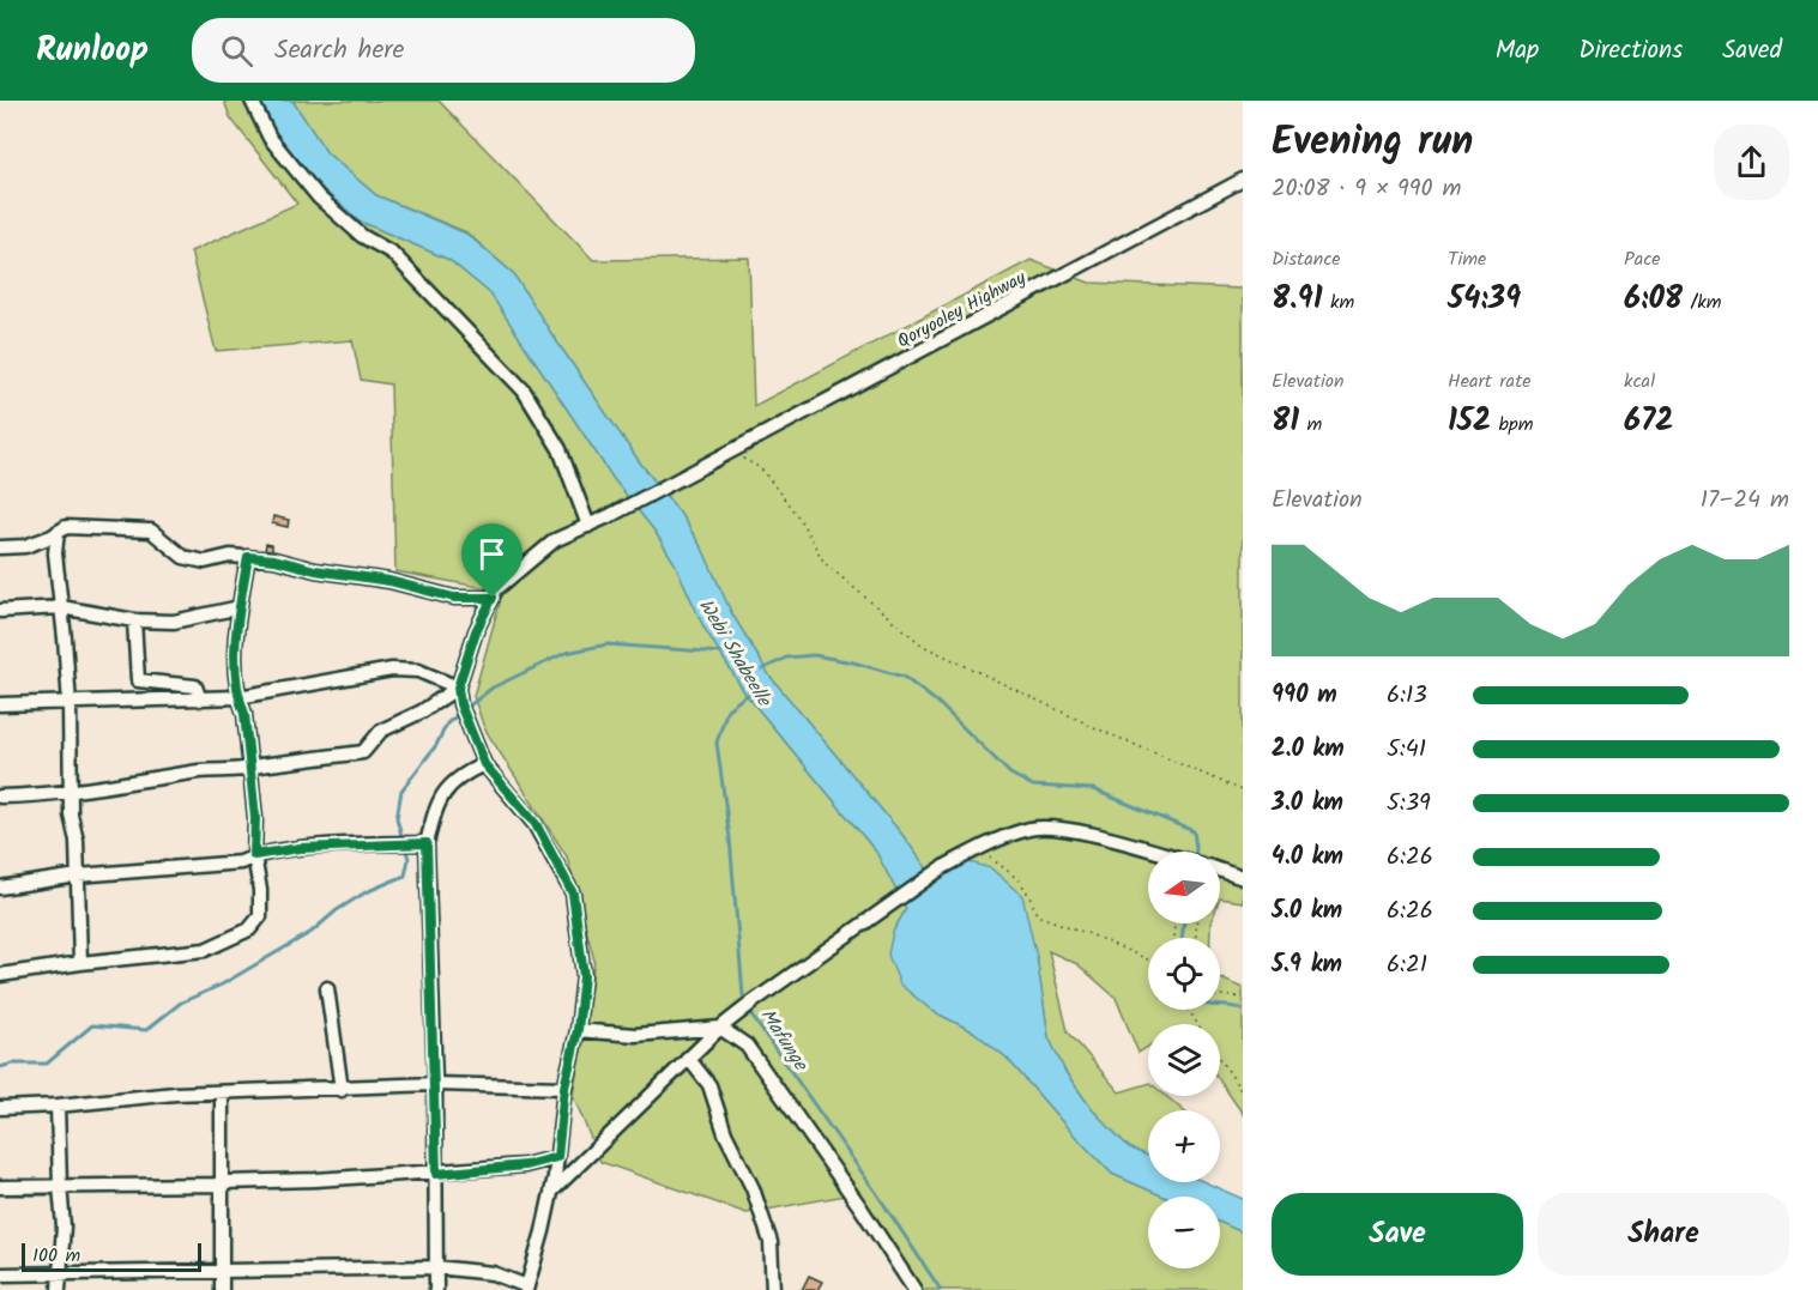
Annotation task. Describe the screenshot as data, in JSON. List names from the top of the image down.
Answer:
{
  "streets": {
    "street": ["Qoryooley Highway"]
  },
  "water": ["Webi Shabeelle", "Mafunge"],
  "scale_bar": "100 m",
  "north": "left",
  "page": {
    "header": "Runloop",
    "search": "Search here",
    "nav": ["Map", "Directions", "Saved"],
    "heading": ["Evening run", "20:08 · 9 × 990 m"],
    "stats": [
      ["Distance", "8.91 km"],
      ["Time", "54:39"],
      ["Pace", "6:08 /km"],
      ["Elevation", "81 m"],
      ["Heart rate", "152 bpm"],
      ["kcal", "672"]
    ],
    "chart": ["Elevation", "17–24 m"],
    "list": [
      {
        "name": "990 m",
        "note": "6:13"
      },
      {
        "name": "2.0 km",
        "note": "5:41"
      },
      {
        "name": "3.0 km",
        "note": "5:39"
      },
      {
        "name": "4.0 km",
        "note": "6:26"
      },
      {
        "name": "5.0 km",
        "note": "6:26"
      },
      {
        "name": "5.9 km",
        "note": "6:21"
      }
    ],
    "map_buttons": ["+", "−"],
    "buttons": ["Save", "Share"],
    "scale": "100 m"
  }
}
